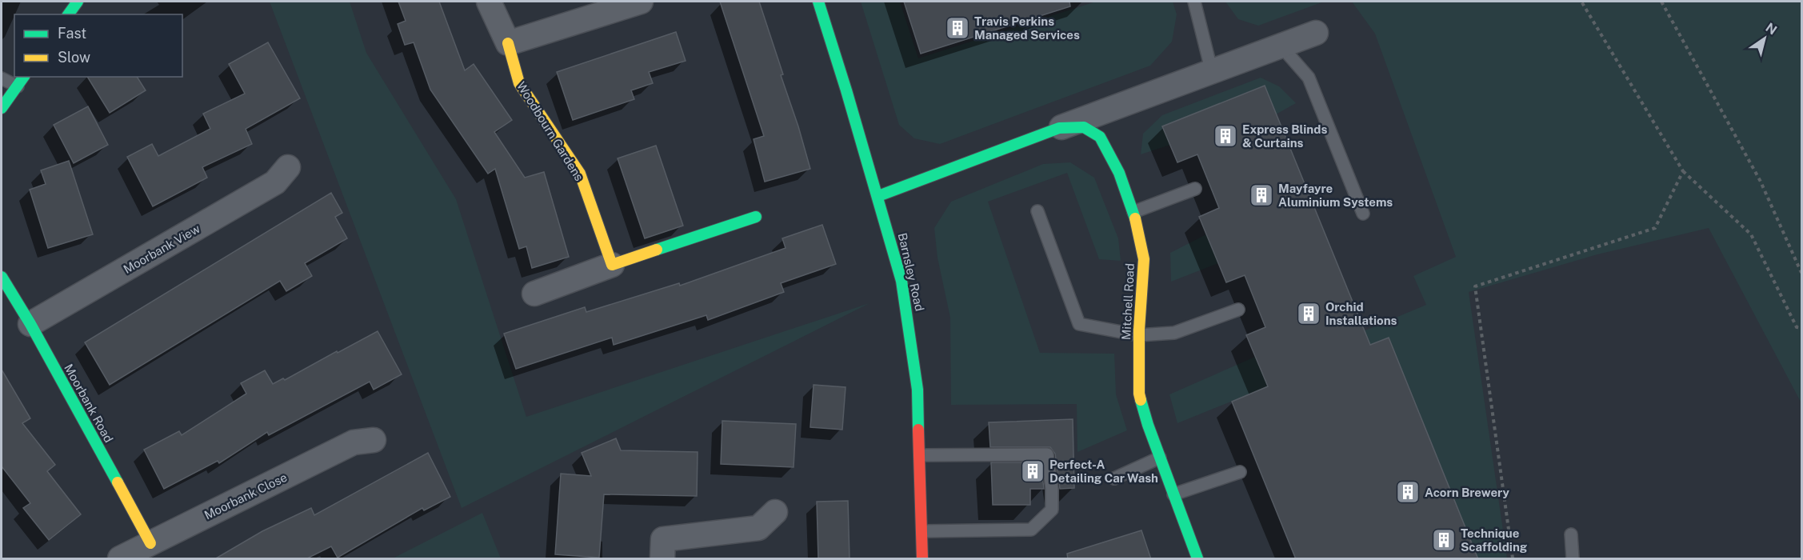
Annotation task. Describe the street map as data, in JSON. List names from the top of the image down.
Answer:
{
  "streets": {
    "street": [
      "Woodbourn Gardens",
      "Moorbank View",
      "Barnsley Road",
      "Mitchell Road",
      "Moorbank Road",
      "Moorbank Close"
    ]
  },
  "crossings": [
    ["Moorbank View", "Moorbank Road"],
    ["Barnsley Road", "Mitchell Road"],
    ["Moorbank Road", "Moorbank Close"]
  ],
  "places": {
    "building": [
      "Travis Perkins Managed Services",
      "Express Blinds & Curtains",
      "Mayfayre Aluminium Systems",
      "Orchid Installations",
      "Perfect-A Detailing Car Wash",
      "Acorn Brewery",
      "Technique Scaffolding"
    ]
  },
  "legend": ["Fast", "Slow"],
  "north": "top right"
}
